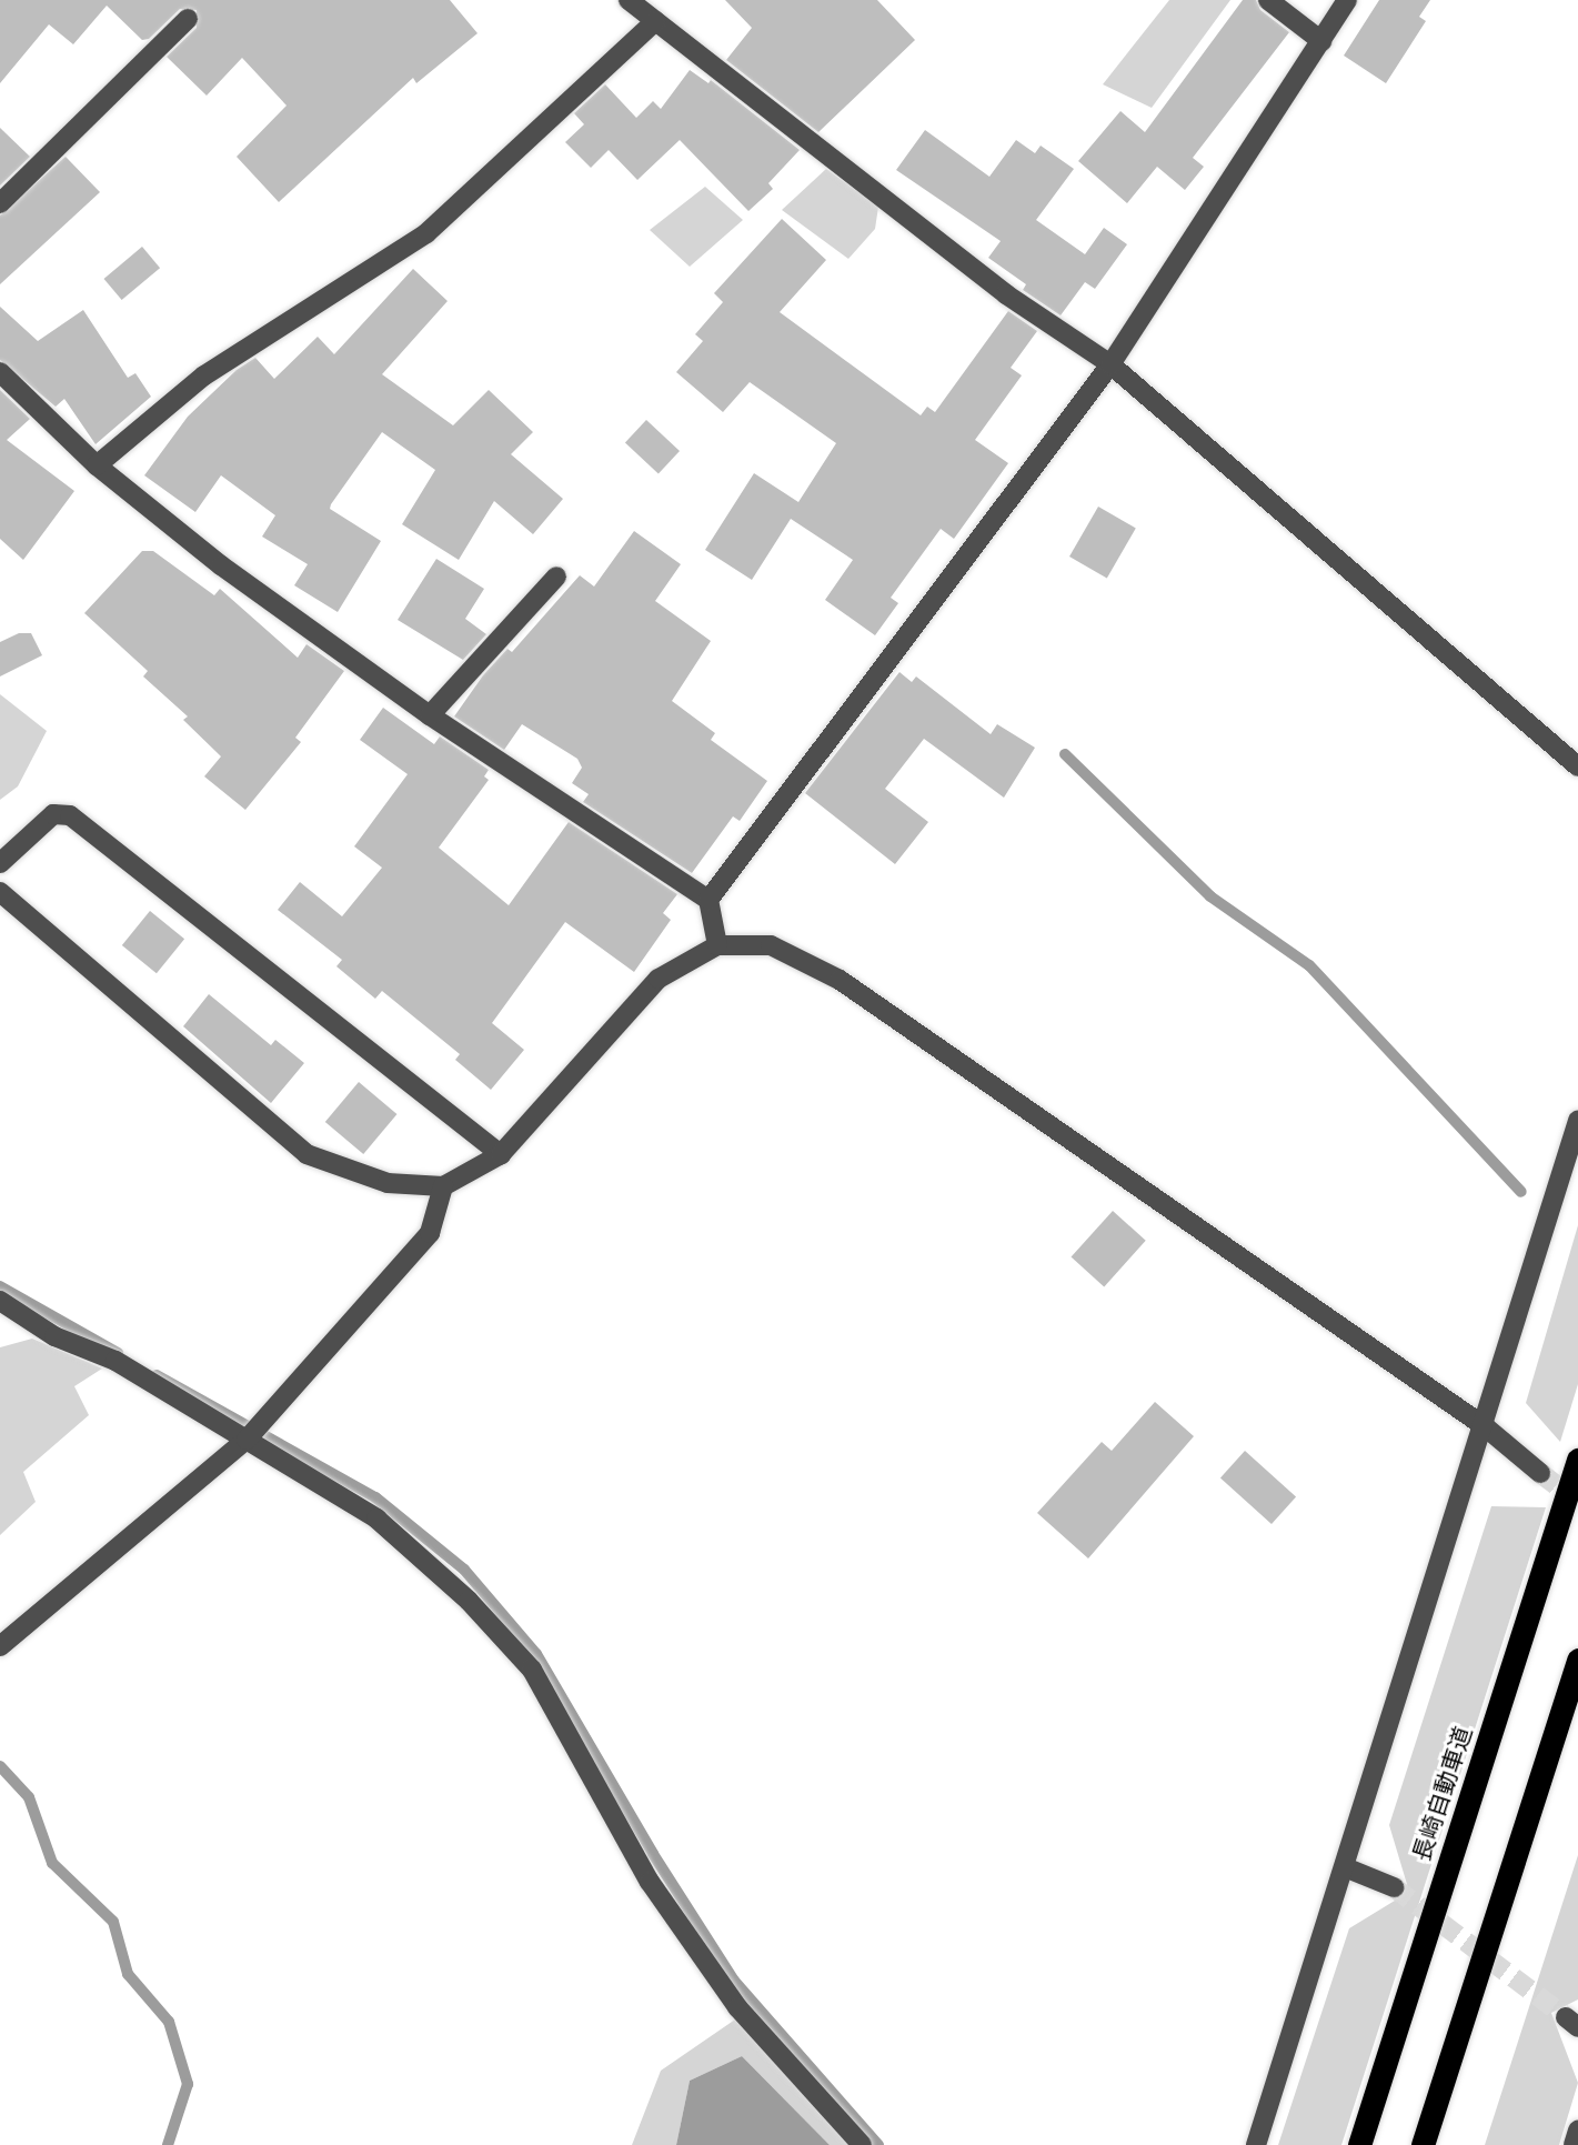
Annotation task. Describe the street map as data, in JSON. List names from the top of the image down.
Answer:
{
  "streets": {
    "highway": ["長崎自動車道"]
  }
}
